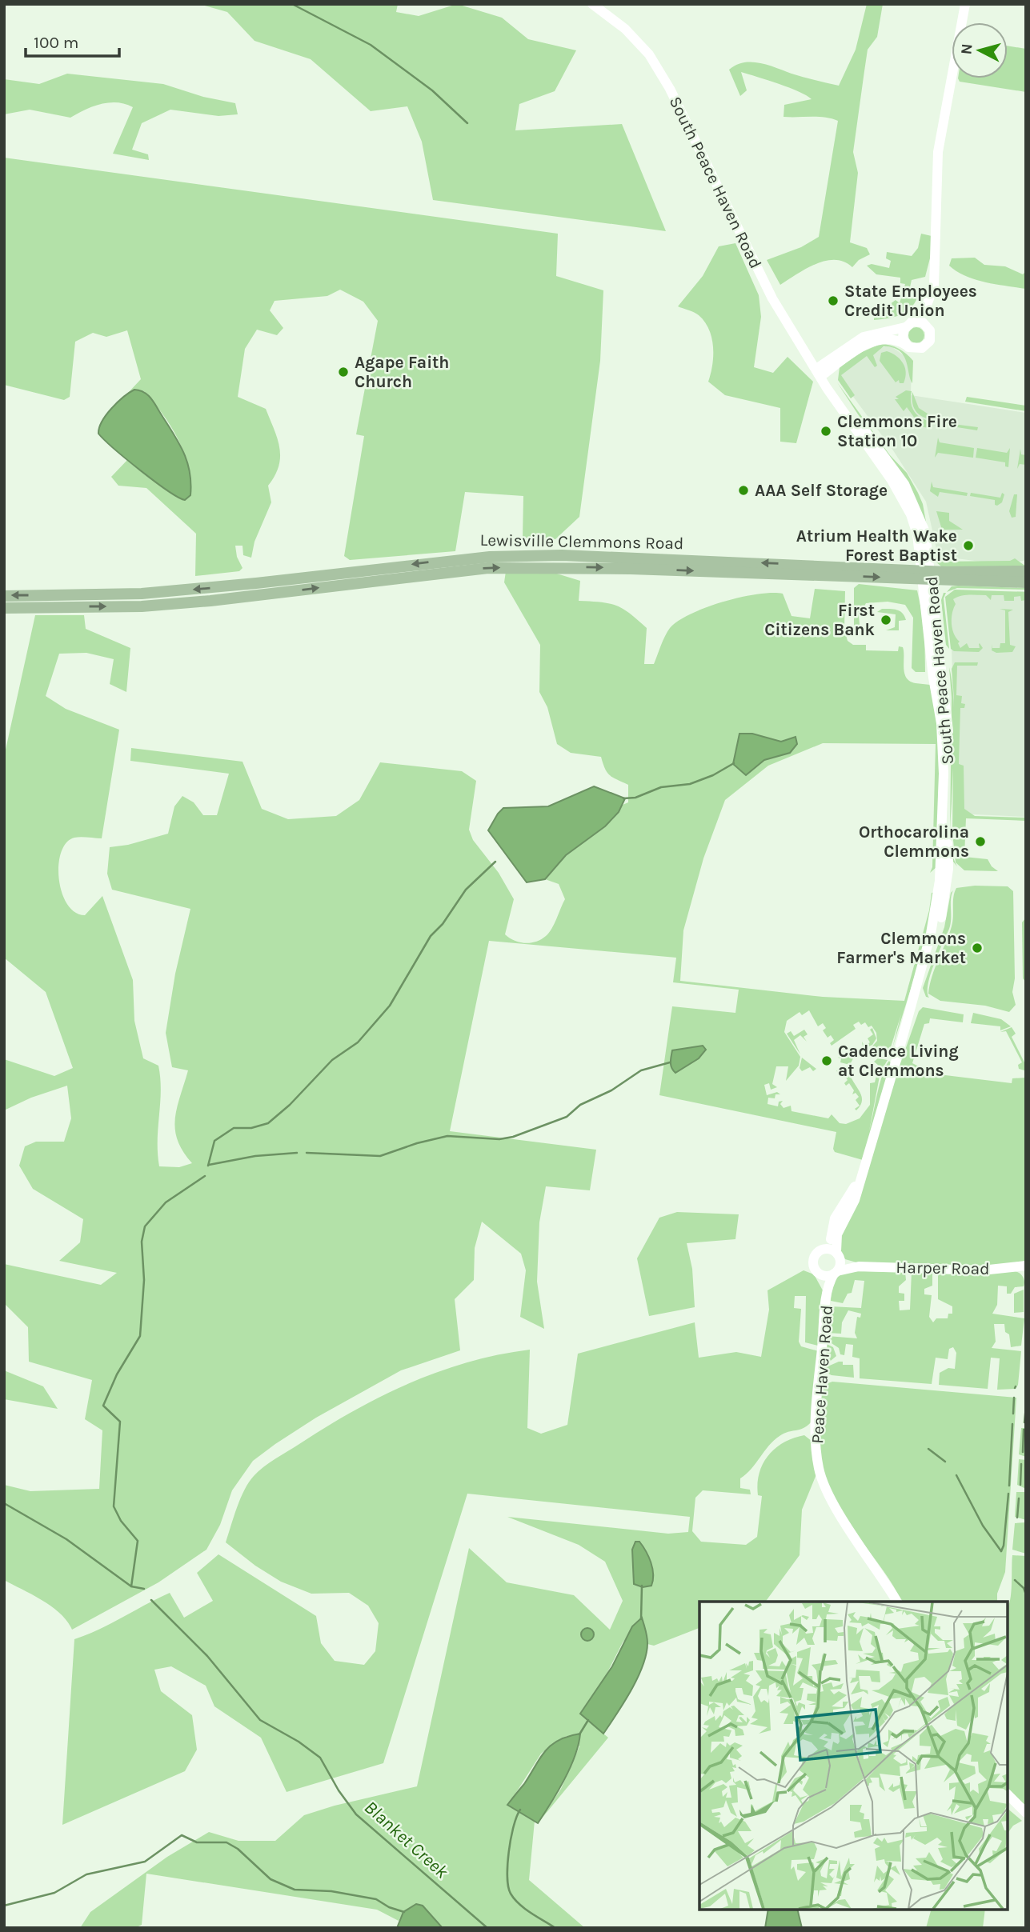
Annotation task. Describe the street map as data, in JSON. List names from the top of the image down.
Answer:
{
  "streets": {
    "main road": [
      "South Peace Haven Road",
      "Lewisville Clemmons Road",
      "Harper Road",
      "Peace Haven Road"
    ]
  },
  "crossings": [
    ["South Peace Haven Road", "Lewisville Clemmons Road"],
    ["Harper Road", "Peace Haven Road"]
  ],
  "water": ["Blanket Creek"],
  "places": [
    "State Employees Credit Union",
    "Agape Faith Church",
    "Clemmons Fire Station 10",
    "AAA Self Storage",
    "Atrium Health Wake Forest Baptist",
    "First Citizens Bank",
    "Orthocarolina Clemmons",
    "Clemmons Farmer's Market",
    "Cadence Living at Clemmons"
  ],
  "scale_bar": "100 m",
  "north": "left"
}
